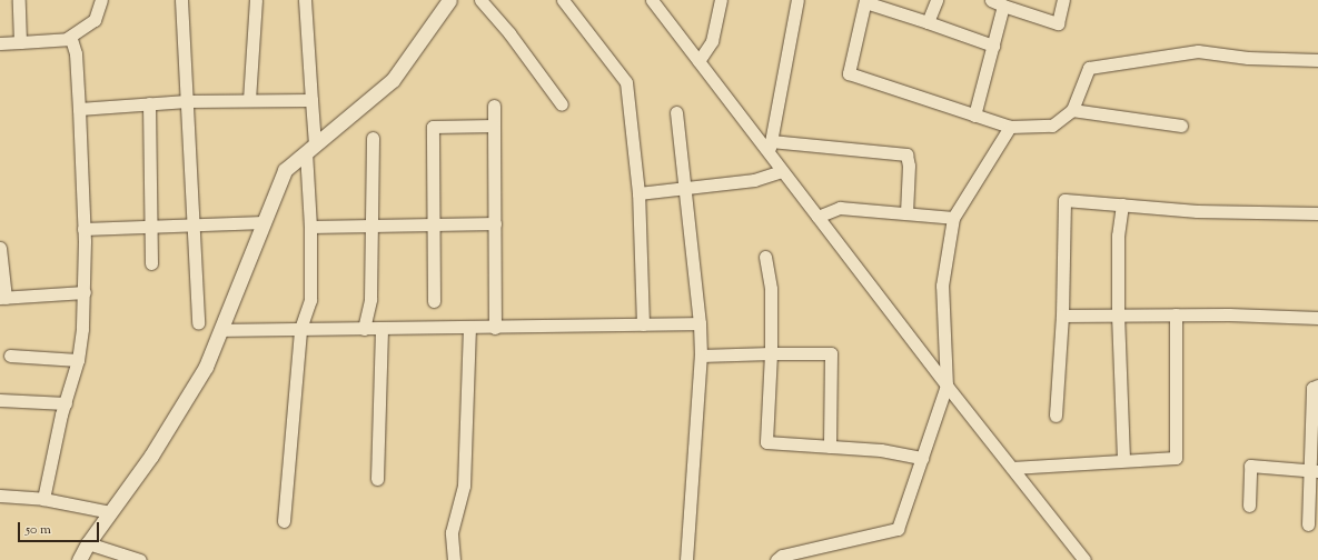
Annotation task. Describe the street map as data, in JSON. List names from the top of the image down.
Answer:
{
  "scale_bar": "50 m"
}
